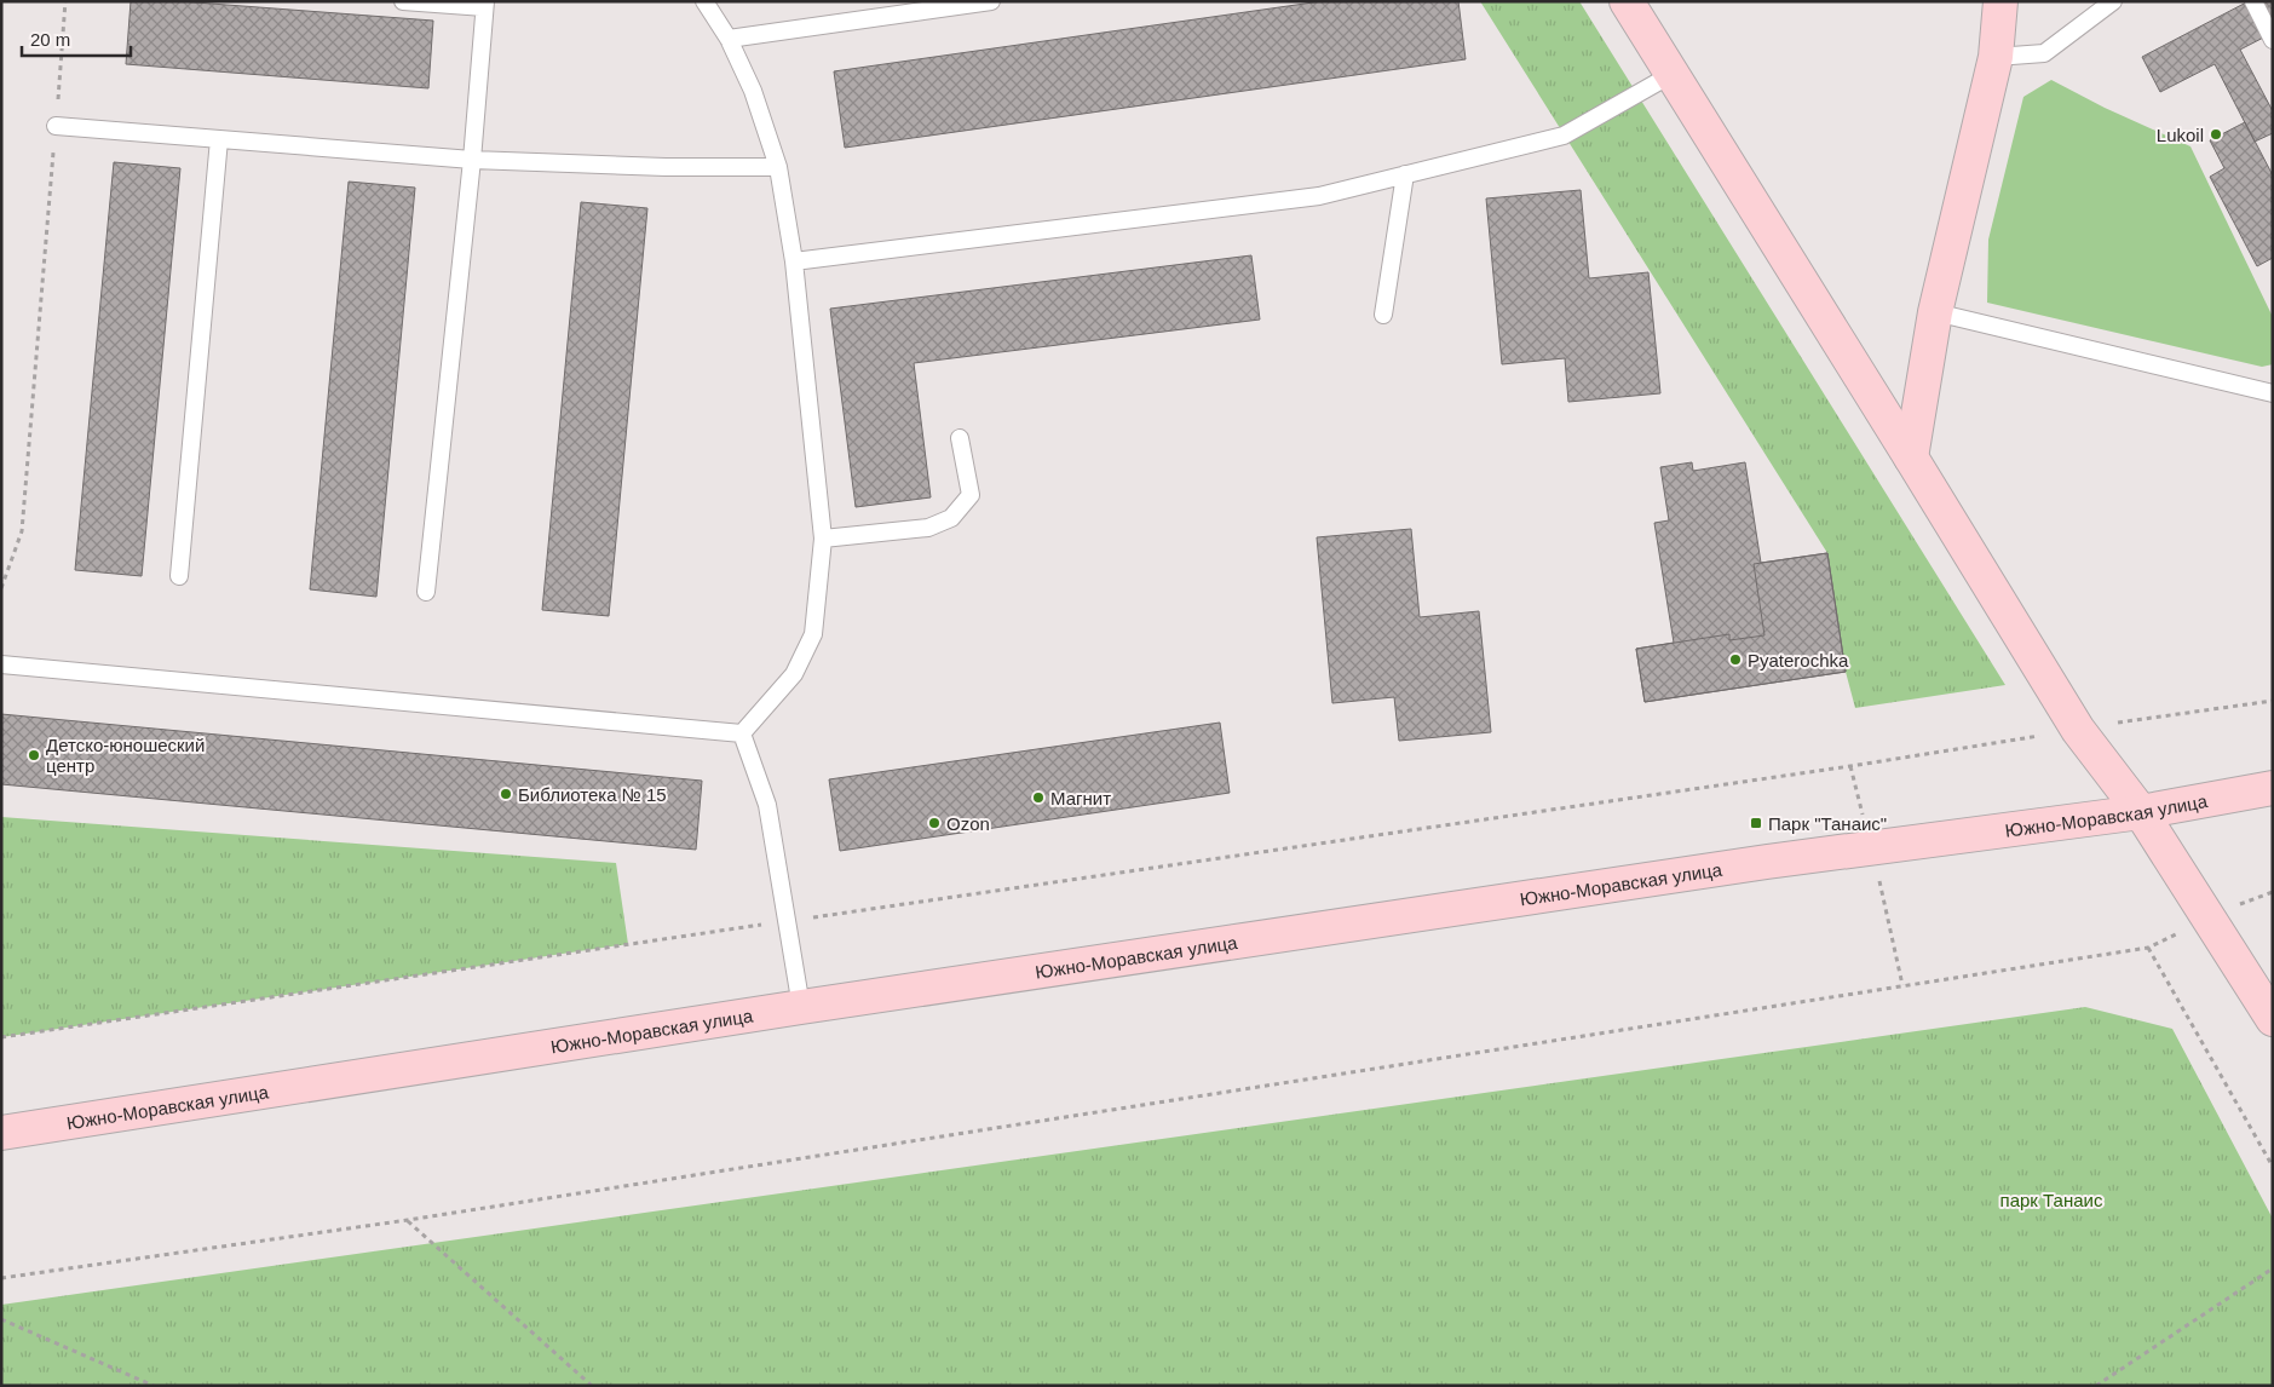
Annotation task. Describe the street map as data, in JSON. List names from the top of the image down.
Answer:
{
  "streets": {
    "main road": ["Южно-Моравская улица"]
  },
  "parks": ["парк Танаис"],
  "places": {
    "other": [
      "Lukoil",
      "Pyaterochka",
      "Детско-юношеский центр",
      "Библиотека № 15",
      "Магнит",
      "Ozon"
    ],
    "transit": ["Парк \"Танаис\""]
  },
  "scale_bar": "20 m"
}
